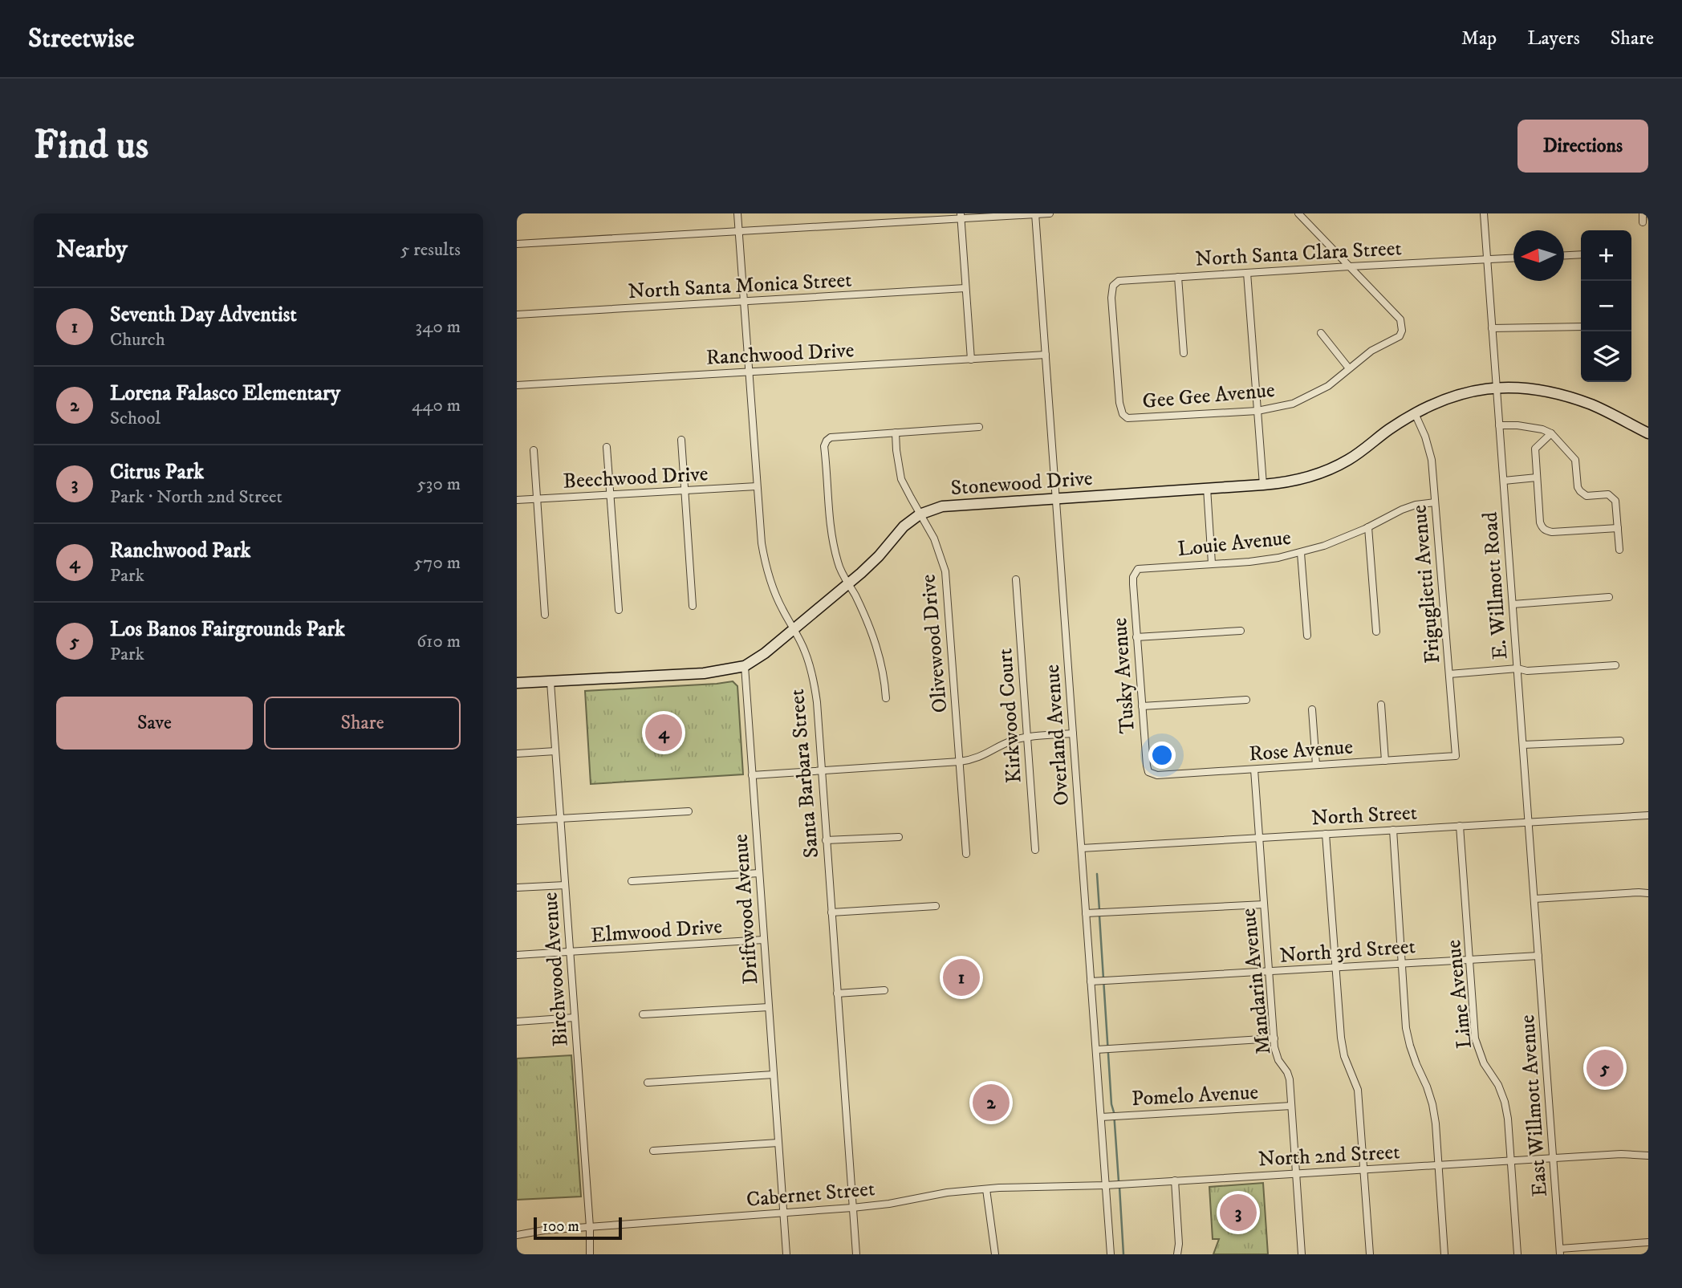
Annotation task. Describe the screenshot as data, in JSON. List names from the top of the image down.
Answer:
{
  "streets": {
    "street": [
      "North Santa Clara Street",
      "North Santa Monica Street",
      "Ranchwood Drive",
      "Gee Gee Avenue",
      "Beechwood Drive",
      "Stonewood Drive",
      "Louie Avenue",
      "Friguglietti Avenue",
      "E. Willmott Road",
      "Olivewood Drive",
      "Tusky Avenue",
      "Kirkwood Court",
      "Overland Avenue",
      "Rose Avenue",
      "Santa Barbara Street",
      "North Street",
      "Driftwood Avenue",
      "Elmwood Drive",
      "North 3rd Street",
      "Birchwood Avenue",
      "Mandarin Avenue",
      "Lime Avenue",
      "Pomelo Avenue",
      "East Willmott Avenue",
      "North 2nd Street",
      "Cabernet Street"
    ]
  },
  "crossings": [
    ["North Santa Clara Street", "Gee Gee Avenue"],
    ["North Santa Clara Street", "E. Willmott Road"],
    ["North Santa Monica Street", "Santa Barbara Street"],
    ["Ranchwood Drive", "Overland Avenue"],
    ["Ranchwood Drive", "Santa Barbara Street"],
    ["Beechwood Drive", "Santa Barbara Street"],
    ["Stonewood Drive", "Friguglietti Avenue"],
    ["Stonewood Drive", "E. Willmott Road"],
    ["Stonewood Drive", "Olivewood Drive"],
    ["Stonewood Drive", "Overland Avenue"],
    ["Stonewood Drive", "Santa Barbara Street"],
    ["Stonewood Drive", "Driftwood Avenue"],
    ["Stonewood Drive", "Birchwood Avenue"],
    ["Louie Avenue", "Friguglietti Avenue"],
    ["Louie Avenue", "Tusky Avenue"],
    ["Friguglietti Avenue", "Rose Avenue"],
    ["E. Willmott Road", "North Street"],
    ["E. Willmott Road", "North 3rd Street"],
    ["E. Willmott Road", "East Willmott Avenue"],
    ["Tusky Avenue", "Rose Avenue"],
    ["Overland Avenue", "North Street"],
    ["Overland Avenue", "North 3rd Street"],
    ["Overland Avenue", "Pomelo Avenue"],
    ["Overland Avenue", "North 2nd Street"],
    ["Overland Avenue", "Cabernet Street"],
    ["Rose Avenue", "Mandarin Avenue"],
    ["Santa Barbara Street", "Cabernet Street"],
    ["North Street", "Mandarin Avenue"],
    ["North Street", "Lime Avenue"],
    ["Driftwood Avenue", "Elmwood Drive"],
    ["Driftwood Avenue", "Cabernet Street"],
    ["Elmwood Drive", "Birchwood Avenue"],
    ["North 3rd Street", "Mandarin Avenue"],
    ["North 3rd Street", "Lime Avenue"],
    ["North 3rd Street", "East Willmott Avenue"],
    ["Birchwood Avenue", "Cabernet Street"],
    ["Mandarin Avenue", "Pomelo Avenue"],
    ["Mandarin Avenue", "North 2nd Street"],
    ["Lime Avenue", "North 2nd Street"],
    ["East Willmott Avenue", "North 2nd Street"],
    ["North 2nd Street", "Cabernet Street"]
  ],
  "scale_bar": "100 m",
  "north": "left",
  "page": {
    "header": "Streetwise",
    "nav": ["Map", "Layers", "Share"],
    "buttons": [
      "Directions",
      ["Save", "Share"]
    ],
    "title": "Find us",
    "heading": ["Nearby", "5 results"],
    "map_buttons": ["+", "−"],
    "list": [
      {
        "mark": "1",
        "name": "Seventh Day Adventist",
        "note": "Church",
        "value": "340 m"
      },
      {
        "mark": "2",
        "name": "Lorena Falasco Elementary",
        "note": "School",
        "value": "440 m"
      },
      {
        "mark": "3",
        "name": "Citrus Park",
        "note": "Park · North 2nd Street",
        "value": "530 m"
      },
      {
        "mark": "4",
        "name": "Ranchwood Park",
        "note": "Park",
        "value": "570 m"
      },
      {
        "mark": "5",
        "name": "Los Banos Fairgrounds Park",
        "note": "Park",
        "value": "610 m"
      }
    ],
    "pins": [
      "4",
      "1",
      "5",
      "2",
      "3"
    ],
    "scale": "100 m"
  }
}
